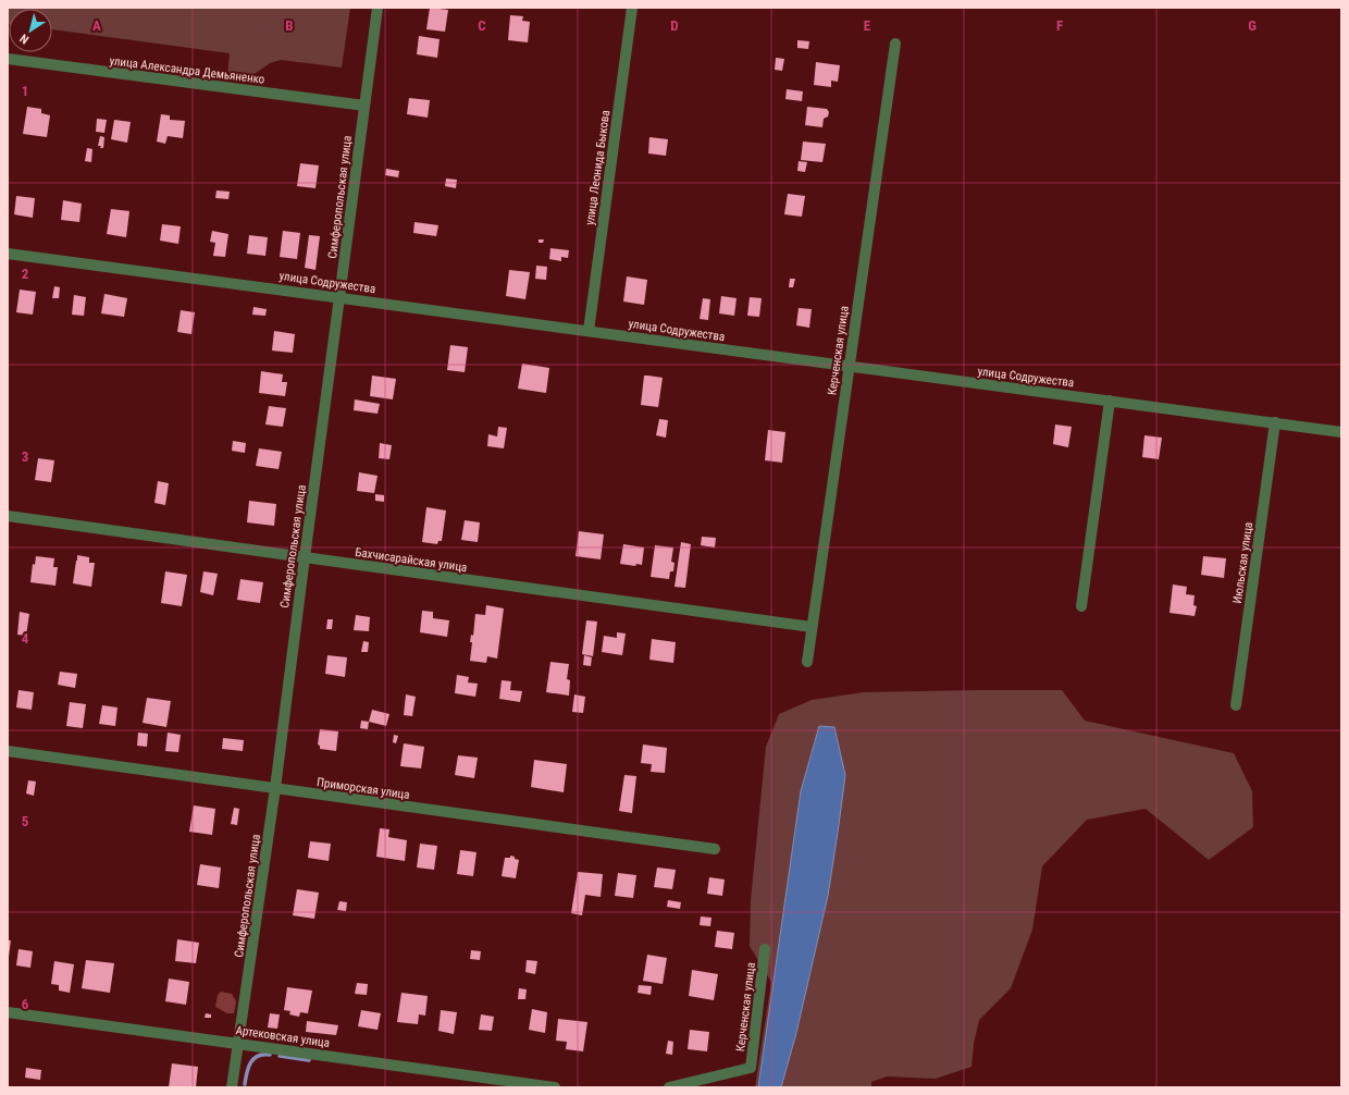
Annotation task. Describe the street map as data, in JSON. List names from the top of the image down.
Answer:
{
  "streets": {
    "street": [
      "улица Александра Демьяненко",
      "улица Леонида Быкова",
      "Симферопольская улица",
      "улица Содружества",
      "Керченская улица",
      "Бахчисарайская улица",
      "Июльская улица",
      "Приморская улица",
      "Артековская улица"
    ]
  },
  "crossings": [
    ["улица Александра Демьяненко", "Симферопольская улица"],
    ["улица Леонида Быкова", "улица Содружества"],
    ["Симферопольская улица", "улица Содружества"],
    ["Симферопольская улица", "Бахчисарайская улица"],
    ["Симферопольская улица", "Приморская улица"],
    ["Симферопольская улица", "Артековская улица"],
    ["улица Содружества", "Керченская улица"],
    ["улица Содружества", "Июльская улица"],
    ["Керченская улица", "Бахчисарайская улица"]
  ],
  "north": "bottom left",
  "grid": {
    "columns": [
      "A",
      "B",
      "C",
      "D",
      "E",
      "F",
      "G"
    ],
    "rows": [
      "1",
      "2",
      "3",
      "4",
      "5",
      "6"
    ]
  }
}
